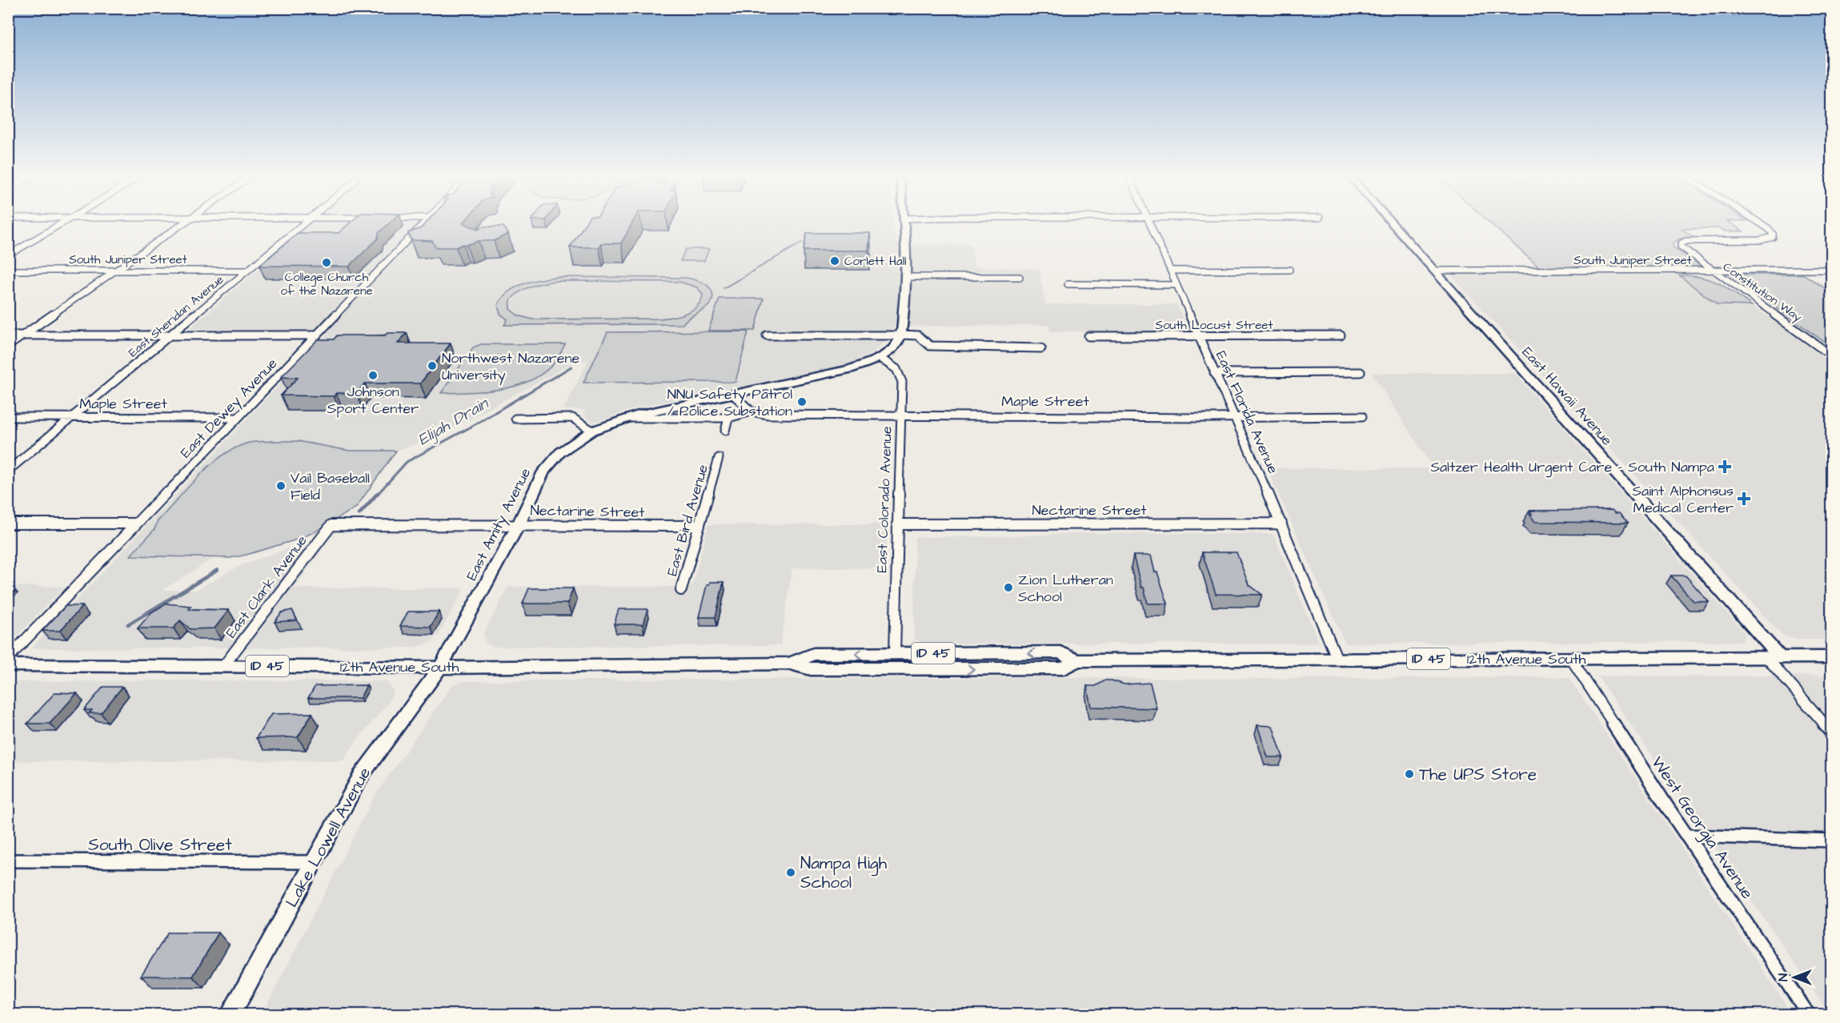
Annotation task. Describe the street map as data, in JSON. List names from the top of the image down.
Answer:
{
  "streets": {
    "main road": [
      "East Hawaii Avenue",
      "East Amity Avenue",
      "ID 45",
      "12th Avenue South",
      "Lake Lowell Avenue"
    ],
    "street": [
      "South Juniper Street",
      "Constitution Way",
      "East Sheridan Avenue",
      "South Locust Street",
      "Maple Street",
      "East Dewey Avenue",
      "East Florida Avenue",
      "East Colorado Avenue",
      "Nectarine Street",
      "East Bird Avenue",
      "East Clark Avenue",
      "West Georgia Avenue",
      "South Olive Street"
    ]
  },
  "crossings": [
    ["South Juniper Street", "Constitution Way"],
    ["South Juniper Street", "East Sheridan Avenue"],
    ["South Juniper Street", "East Hawaii Avenue"],
    ["East Sheridan Avenue", "Maple Street"],
    ["South Locust Street", "East Florida Avenue"],
    ["East Hawaii Avenue", "12th Avenue South"],
    ["Maple Street", "East Dewey Avenue"],
    ["Maple Street", "East Florida Avenue"],
    ["Maple Street", "East Colorado Avenue"],
    ["East Florida Avenue", "Nectarine Street"],
    ["East Florida Avenue", "12th Avenue South"],
    ["East Colorado Avenue", "Nectarine Street"],
    ["East Colorado Avenue", "12th Avenue South"],
    ["Nectarine Street", "East Bird Avenue"],
    ["Nectarine Street", "East Amity Avenue"],
    ["Nectarine Street", "East Clark Avenue"],
    ["East Amity Avenue", "12th Avenue South"],
    ["East Amity Avenue", "Lake Lowell Avenue"],
    ["East Clark Avenue", "12th Avenue South"],
    ["12th Avenue South", "West Georgia Avenue"],
    ["12th Avenue South", "Lake Lowell Avenue"],
    ["Lake Lowell Avenue", "South Olive Street"]
  ],
  "water": ["Elijah Drain"],
  "places": {
    "other": [
      "Corlett Hall",
      "College Church of the Nazarene",
      "Northwest Nazarene University",
      "Johnson Sport Center",
      "NNU Safety Patrol / Police Substation",
      "Vail Baseball Field",
      "Zion Lutheran School",
      "The UPS Store",
      "Nampa High School"
    ],
    "health": ["Saltzer Health Urgent Care - South Nampa", "Saint Alphonsus Medical Center"]
  },
  "north": "left"
}
